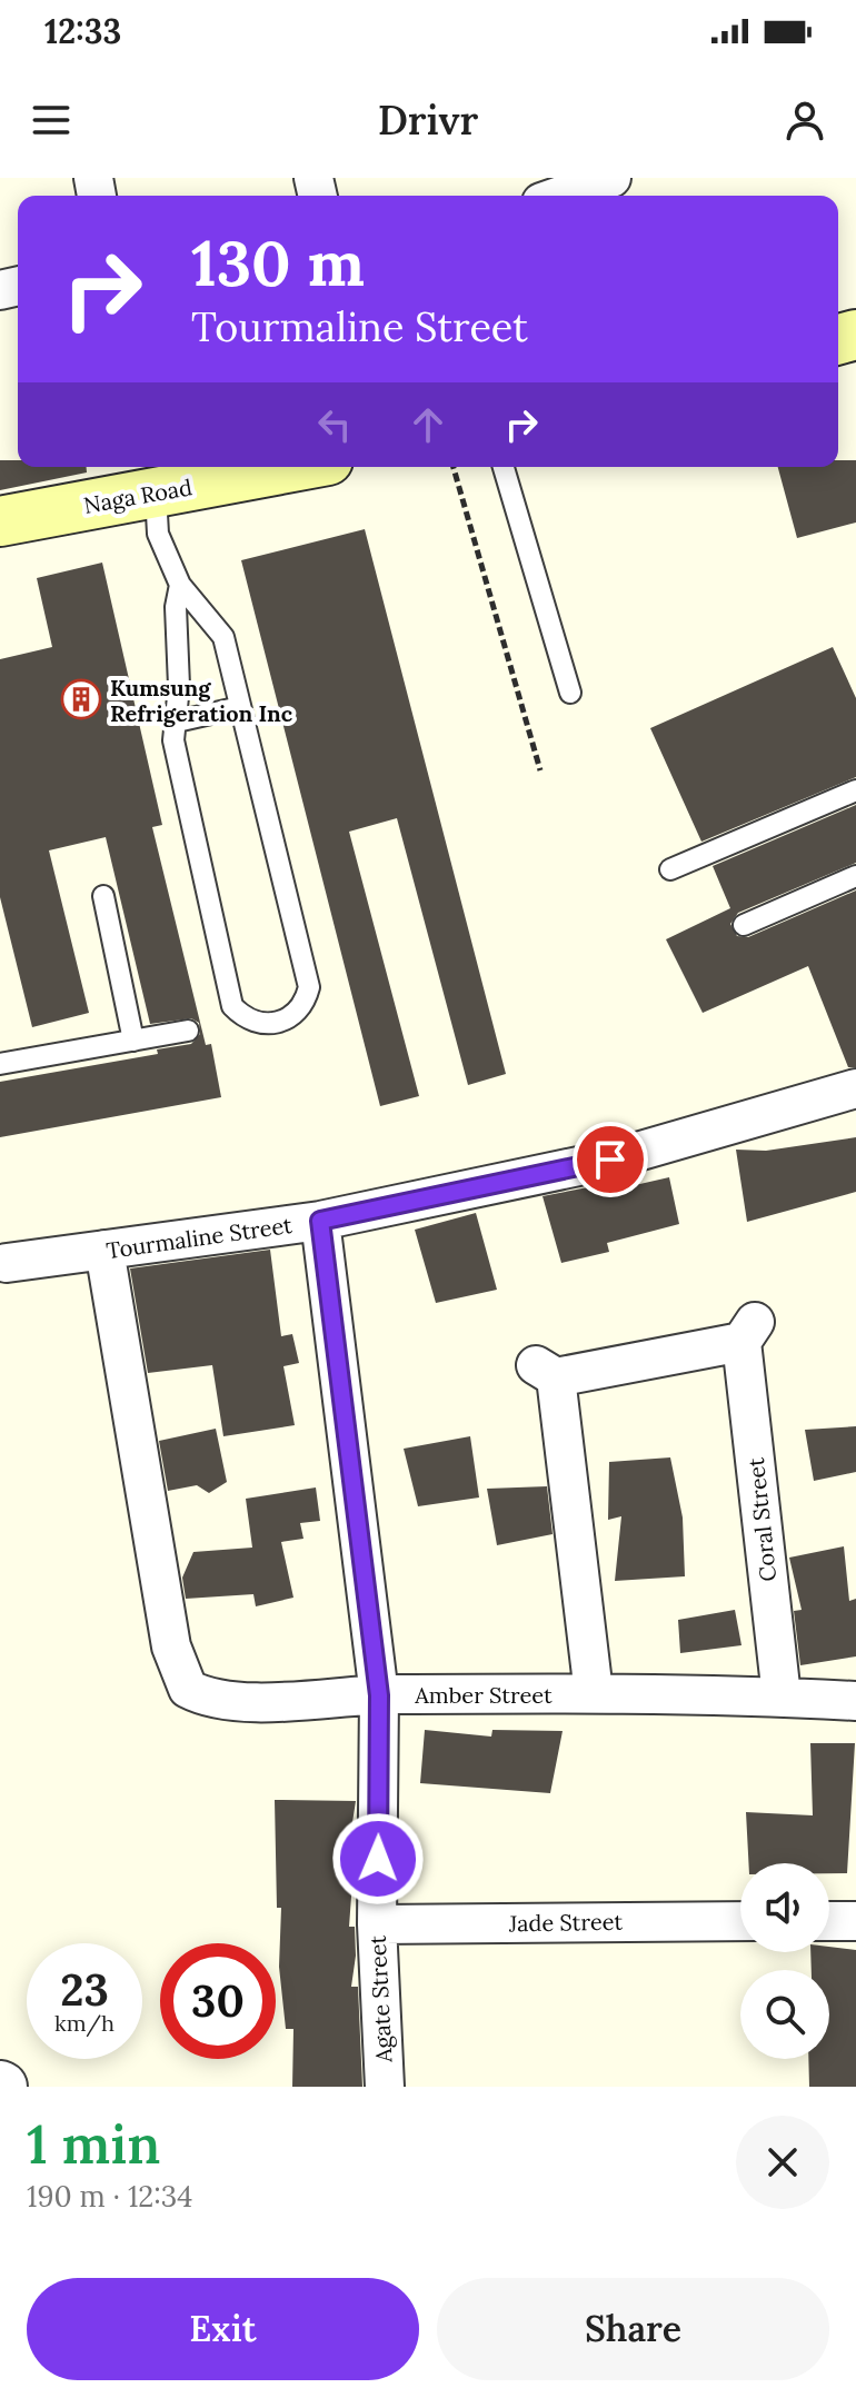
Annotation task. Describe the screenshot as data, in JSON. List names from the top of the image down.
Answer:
{
  "streets": {
    "main road": ["Naga Road"],
    "street": [
      "Tourmaline Street",
      "Coral Street",
      "Amber Street",
      "Jade Street",
      "Agate Street"
    ]
  },
  "crossings": [
    ["Tourmaline Street", "Amber Street"],
    ["Tourmaline Street", "Agate Street"],
    ["Coral Street", "Amber Street"],
    ["Amber Street", "Agate Street"],
    ["Jade Street", "Agate Street"]
  ],
  "places": {
    "building": ["Kumsung Refrigeration Inc"]
  },
  "page": {
    "status": "12:33",
    "header": "Drivr",
    "turn": ["130 m", "Tourmaline Street"],
    "speed": "23 km/h",
    "limit": "30",
    "heading": ["1 min", "190 m · 12:34"],
    "buttons": ["Exit", "Share"]
  }
}
